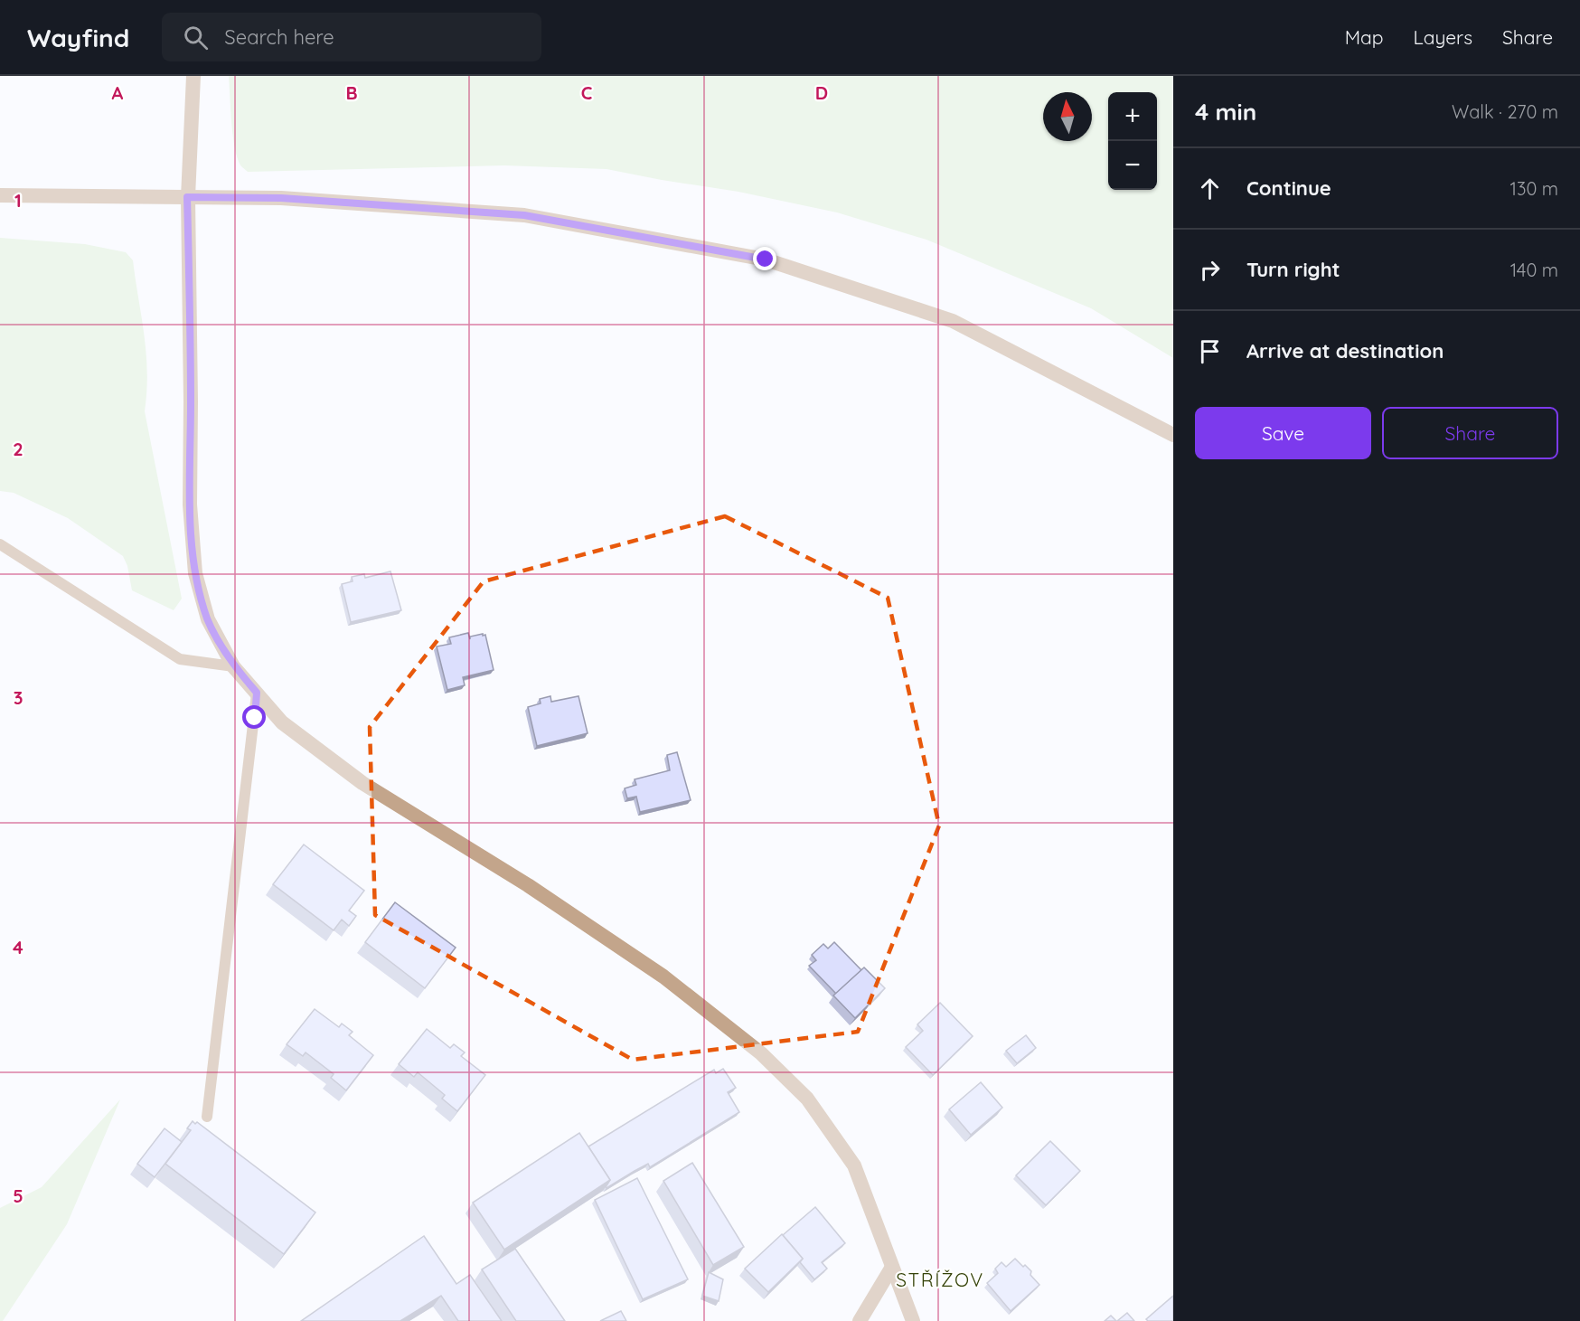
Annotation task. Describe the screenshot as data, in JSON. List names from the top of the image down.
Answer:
{
  "districts": ["STŘÍŽOV"],
  "north": "top",
  "page": {
    "header": "Wayfind",
    "search": "Search here",
    "nav": ["Map", "Layers", "Share"],
    "heading": ["4 min", "Walk · 270 m"],
    "map_buttons": ["+", "−"],
    "list": [
      ["Continue", "130 m"],
      ["Turn right", "140 m"],
      "Arrive at destination"
    ],
    "buttons": ["Save", "Share"]
  },
  "grid": {
    "columns": [
      "A",
      "B",
      "C",
      "D"
    ],
    "rows": [
      "1",
      "2",
      "3",
      "4",
      "5"
    ]
  }
}
